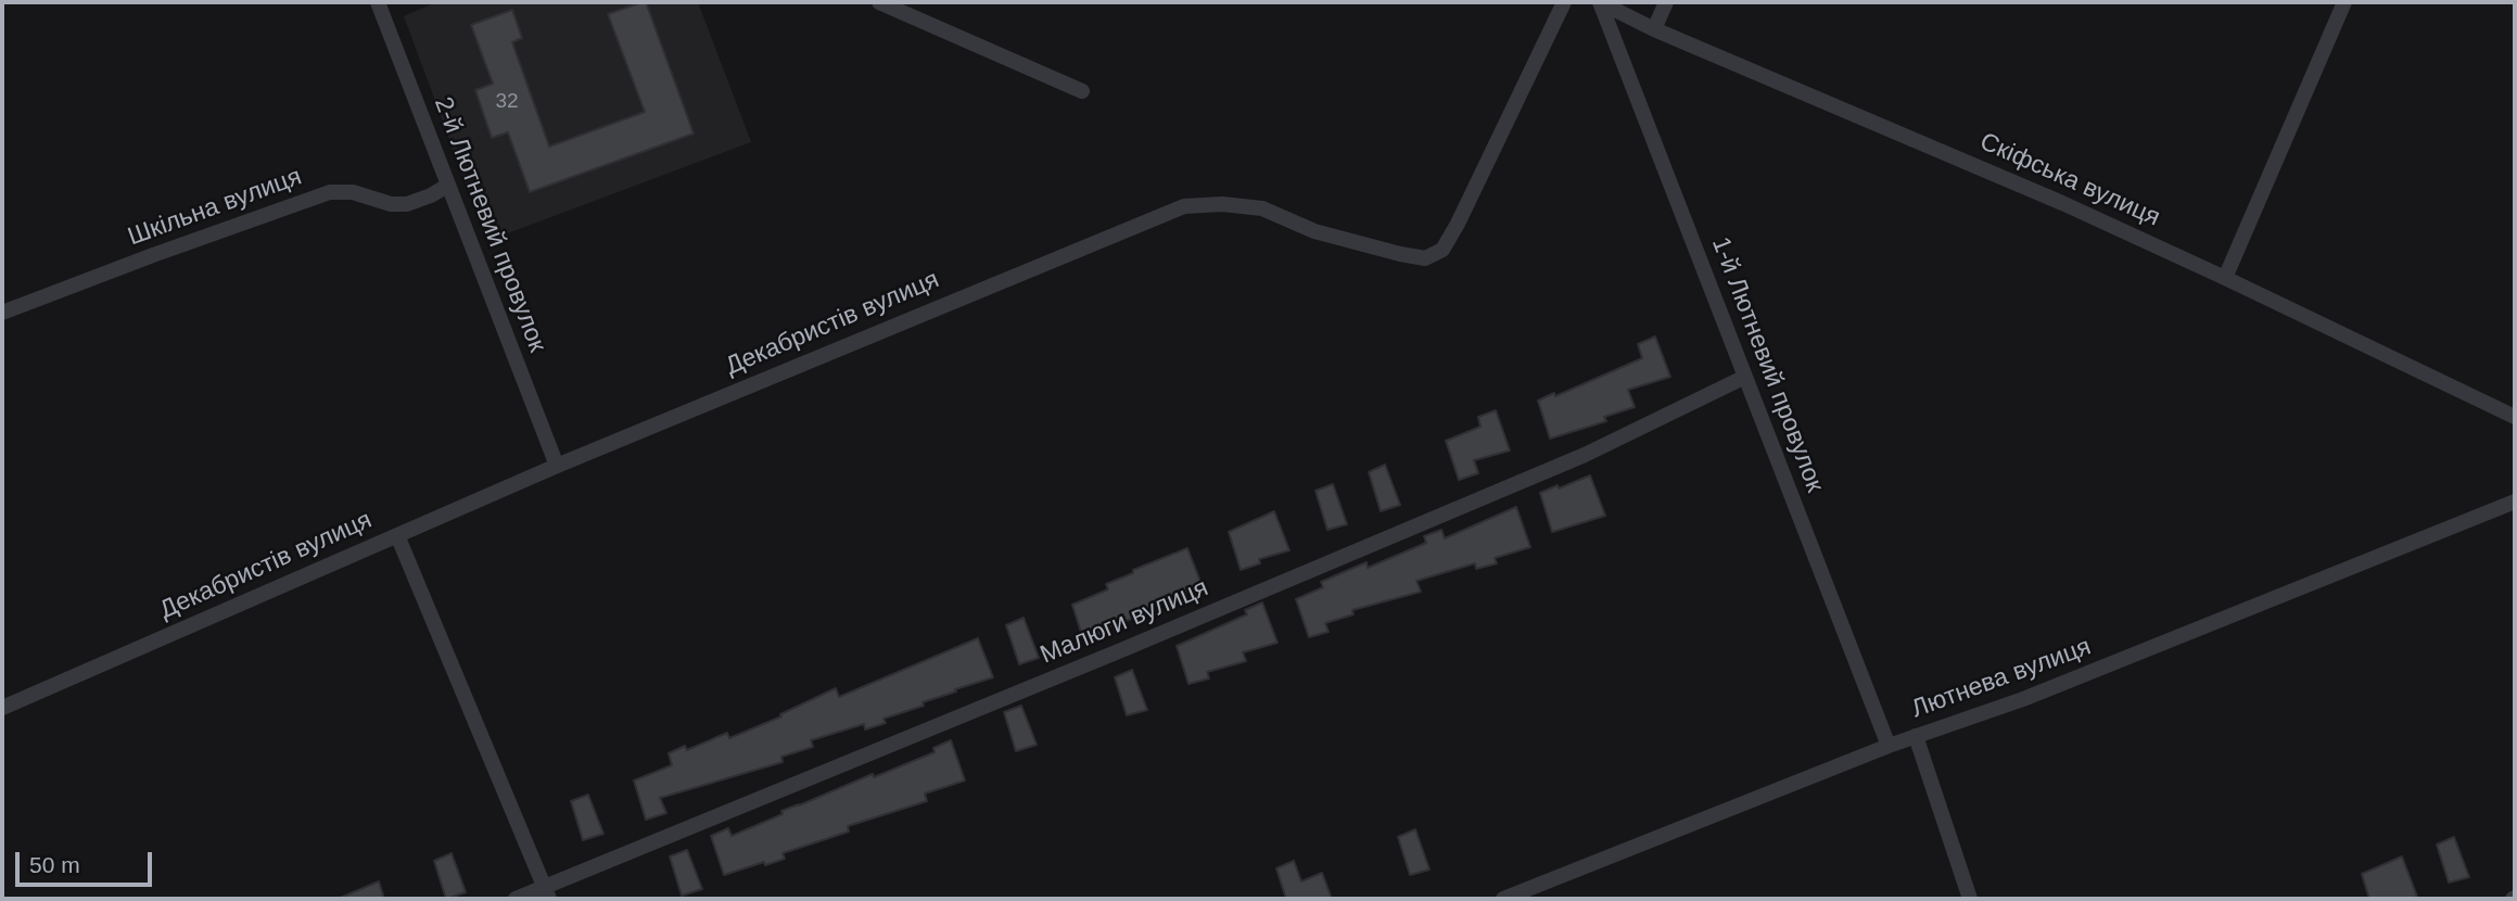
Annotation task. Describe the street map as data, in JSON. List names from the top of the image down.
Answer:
{
  "streets": {
    "street": [
      "Скіфська вулиця",
      "Шкільна вулиця",
      "2-й Лютневий провулок",
      "Декабристів вулиця",
      "1-й Лютневий провулок",
      "Малюги вулиця",
      "Лютнева вулиця"
    ]
  },
  "crossings": [
    ["Скіфська вулиця", "1-й Лютневий провулок"],
    ["Шкільна вулиця", "2-й Лютневий провулок"],
    ["2-й Лютневий провулок", "Декабристів вулиця"],
    ["1-й Лютневий провулок", "Малюги вулиця"],
    ["1-й Лютневий провулок", "Лютнева вулиця"]
  ],
  "house_numbers": ["32"],
  "scale_bar": "50 m"
}
